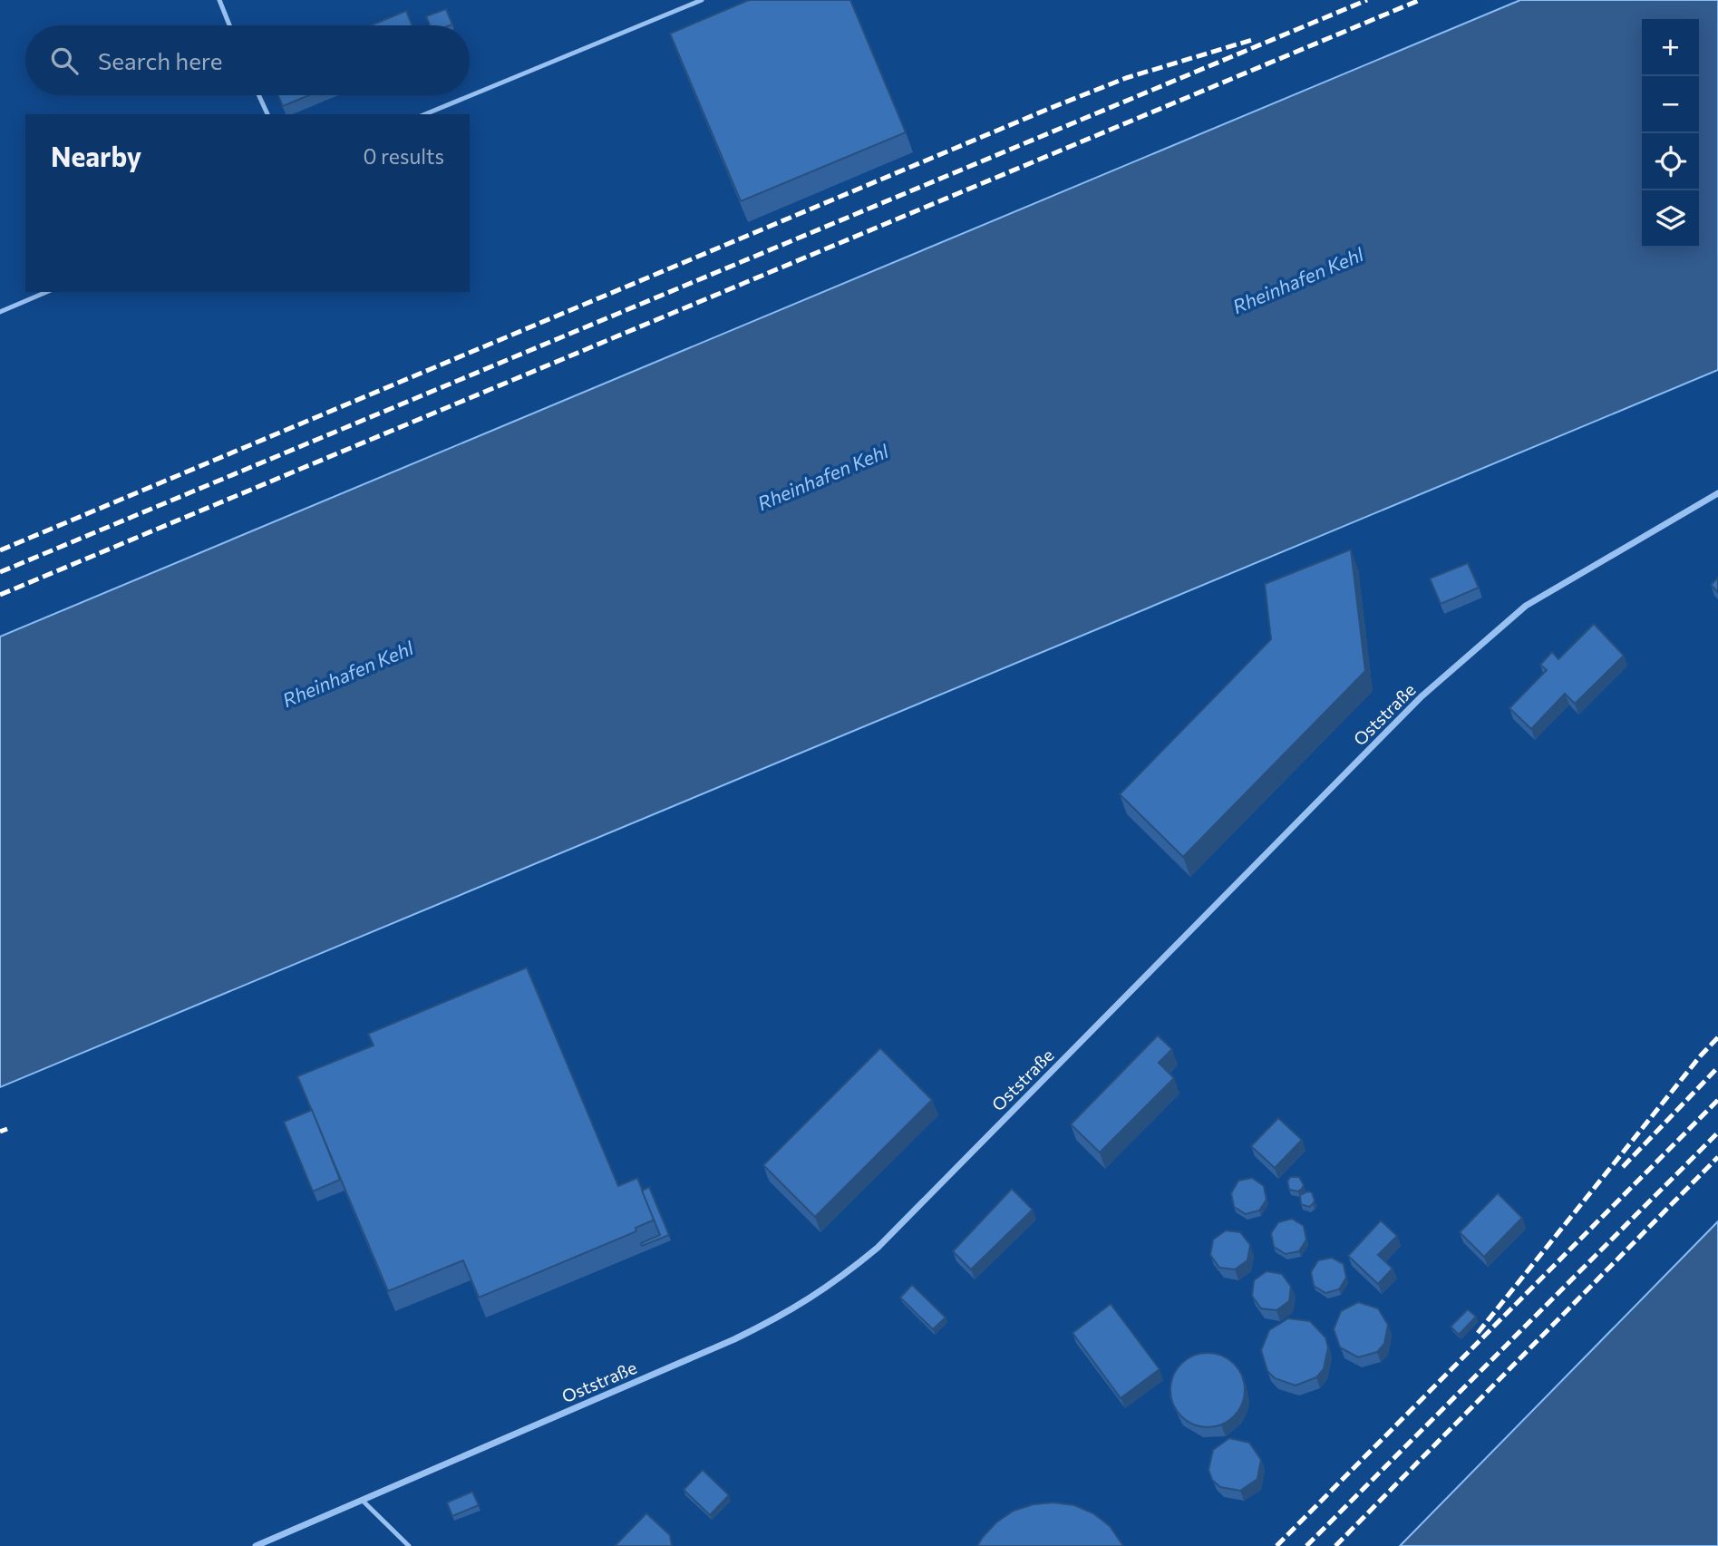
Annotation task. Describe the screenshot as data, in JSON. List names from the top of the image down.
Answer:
{
  "streets": {
    "street": ["Oststraße"]
  },
  "water": ["Rheinhafen Kehl"],
  "page": {
    "map_buttons": ["+", "−"],
    "search": "Search here",
    "heading": ["Nearby", "0 results"]
  }
}
